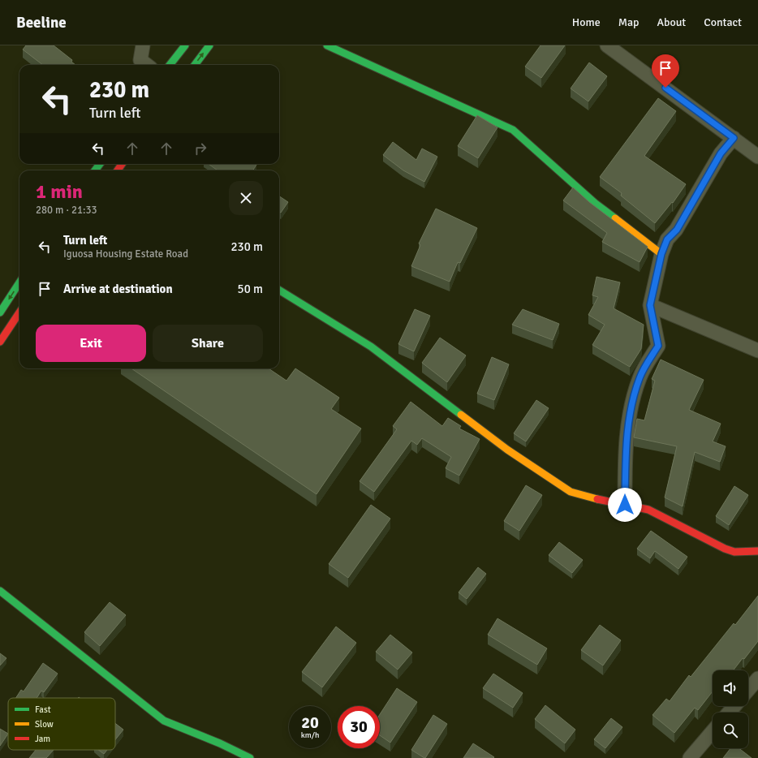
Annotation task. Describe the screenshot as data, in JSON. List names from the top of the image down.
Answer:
{
  "legend": ["Fast", "Slow", "Jam"],
  "page": {
    "header": "Beeline",
    "nav": [
      "Home",
      "Map",
      "About",
      "Contact"
    ],
    "turn": ["230 m", "Turn left"],
    "heading": ["1 min", "280 m · 21:33"],
    "list": [
      {
        "name": "Turn left",
        "note": "Iguosa Housing Estate Road",
        "value": "230 m"
      },
      {
        "name": "Arrive at destination",
        "value": "50 m"
      }
    ],
    "buttons": ["Exit", "Share"],
    "speed": "20 km/h",
    "limit": "30"
  }
}
